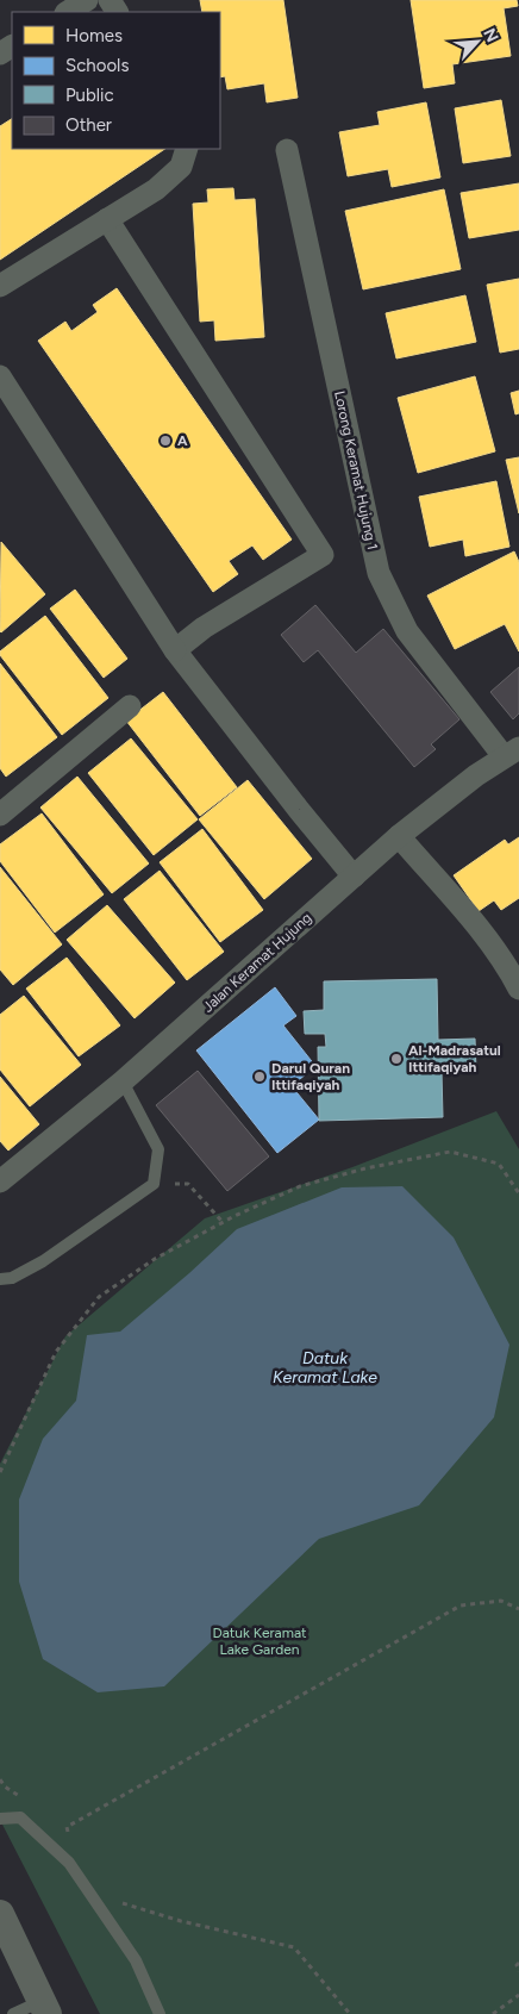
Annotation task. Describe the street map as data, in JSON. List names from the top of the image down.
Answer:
{
  "streets": {
    "street": ["Lorong Keramat Hujung 1", "Jalan Keramat Hujung"]
  },
  "crossings": [
    ["Lorong Keramat Hujung 1", "Jalan Keramat Hujung"]
  ],
  "water": ["Datuk Keramat Lake"],
  "parks": ["Datuk Keramat Lake Garden"],
  "places": ["A", "Al-Madrasatul Ittifaqiyah", "Darul Quran Ittifaqiyah"],
  "legend": [
    "Homes",
    "Schools",
    "Public",
    "Other"
  ],
  "north": "top right"
}
